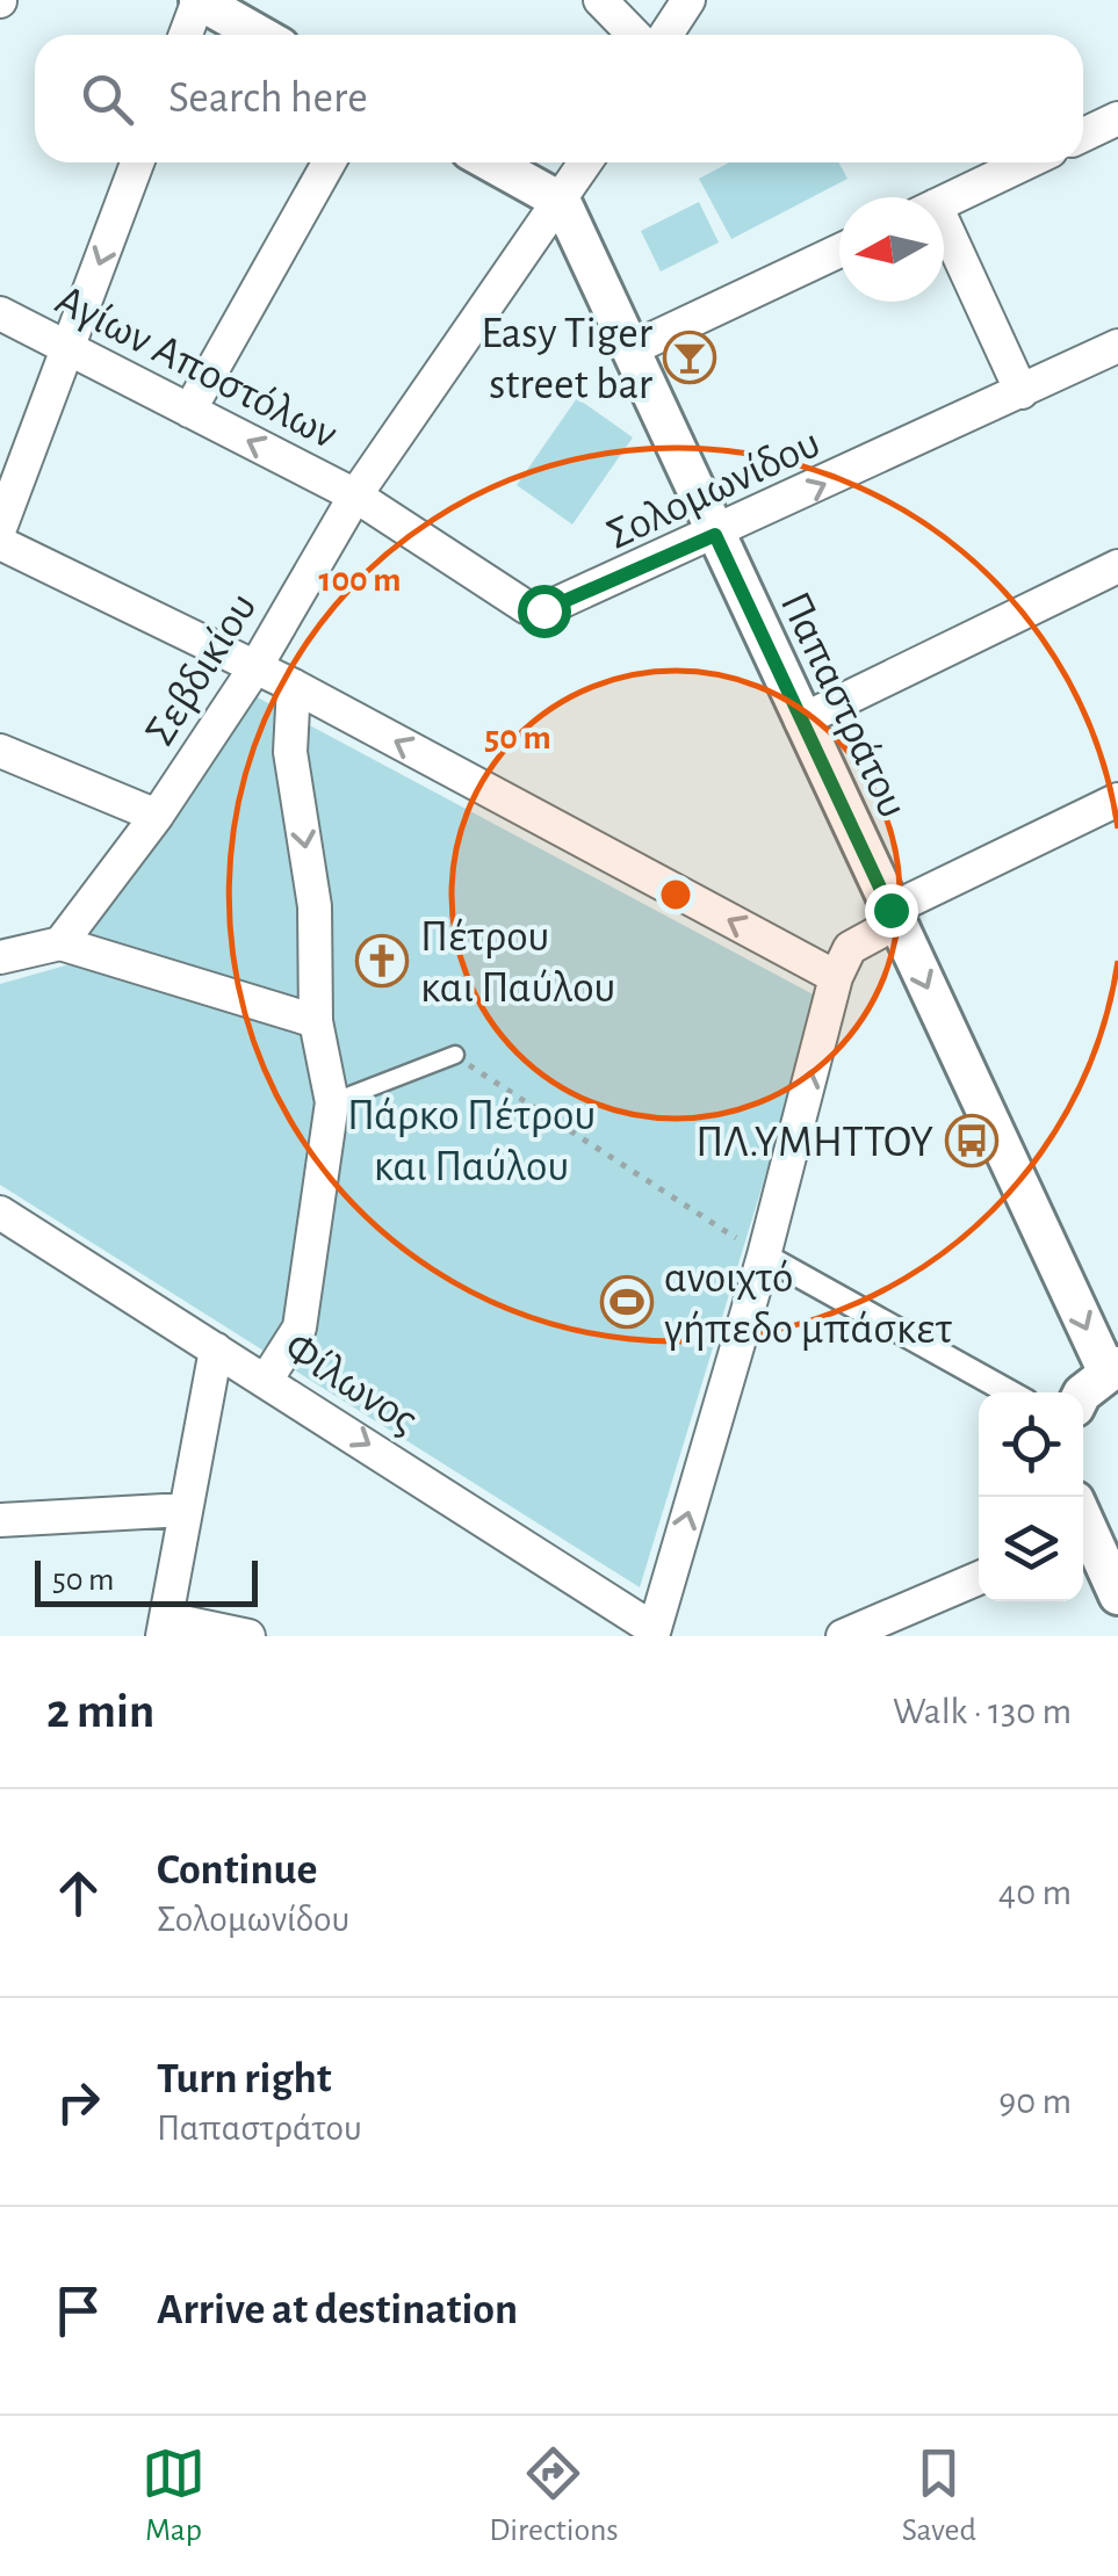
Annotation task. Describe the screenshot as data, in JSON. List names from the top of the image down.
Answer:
{
  "streets": {
    "street": [
      "Αγίων Αποστόλων",
      "Σολομωνίδου",
      "Σεβδικίου",
      "Παπαστράτου",
      "Φίλωνος"
    ]
  },
  "crossings": [
    ["Αγίων Αποστόλων", "Σολομωνίδου"],
    ["Αγίων Αποστόλων", "Σεβδικίου"],
    ["Σολομωνίδου", "Σεβδικίου"],
    ["Σολομωνίδου", "Παπαστράτου"],
    ["Σεβδικίου", "Παπαστράτου"]
  ],
  "one_way": ["Παπαστράτου", "Φίλωνος"],
  "parks": ["Πάρκο Πέτρου και Παύλου"],
  "places": {
    "bar": ["Easy Tiger street bar"],
    "church": ["Πέτρου και Παύλου"],
    "bus stop": ["ΠΛ.ΥΜΗΤΤΟΥ"],
    "sports": ["ανοιχτό γήπεδο μπάσκετ"]
  },
  "scale_bar": "50 m",
  "north": "left",
  "page": {
    "search": "Search here",
    "scale": "50 m",
    "heading": ["2 min", "Walk · 130 m"],
    "list": [
      ["Continue", "Σολομωνίδου", "40 m"],
      ["Turn right", "Παπαστράτου", "90 m"],
      "Arrive at destination"
    ],
    "nav": ["Map", "Directions", "Saved"]
  },
  "rings": ["100 m", "50 m"]
}
